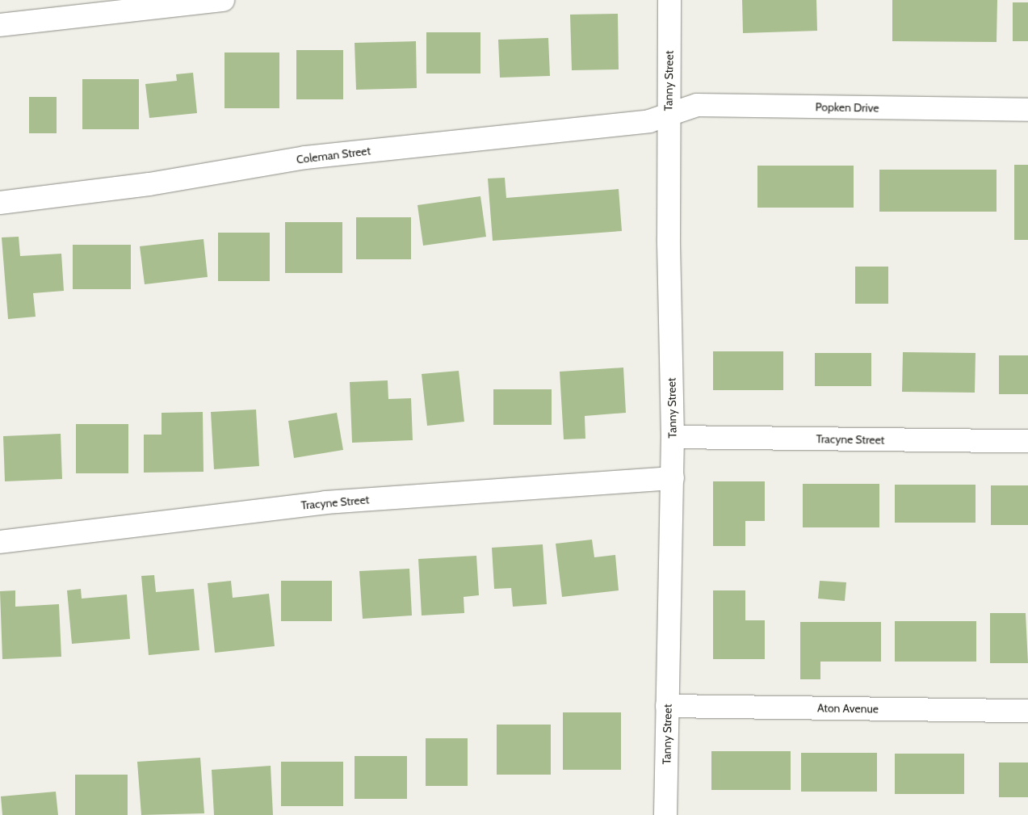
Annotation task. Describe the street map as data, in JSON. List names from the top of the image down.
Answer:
{
  "streets": {
    "street": [
      "Tanny Street",
      "Popken Drive",
      "Coleman Street",
      "Tracyne Street",
      "Aton Avenue"
    ]
  },
  "crossings": [
    ["Tanny Street", "Popken Drive"],
    ["Tanny Street", "Coleman Street"],
    ["Tanny Street", "Tracyne Street"],
    ["Tanny Street", "Aton Avenue"],
    ["Popken Drive", "Coleman Street"]
  ]
}
